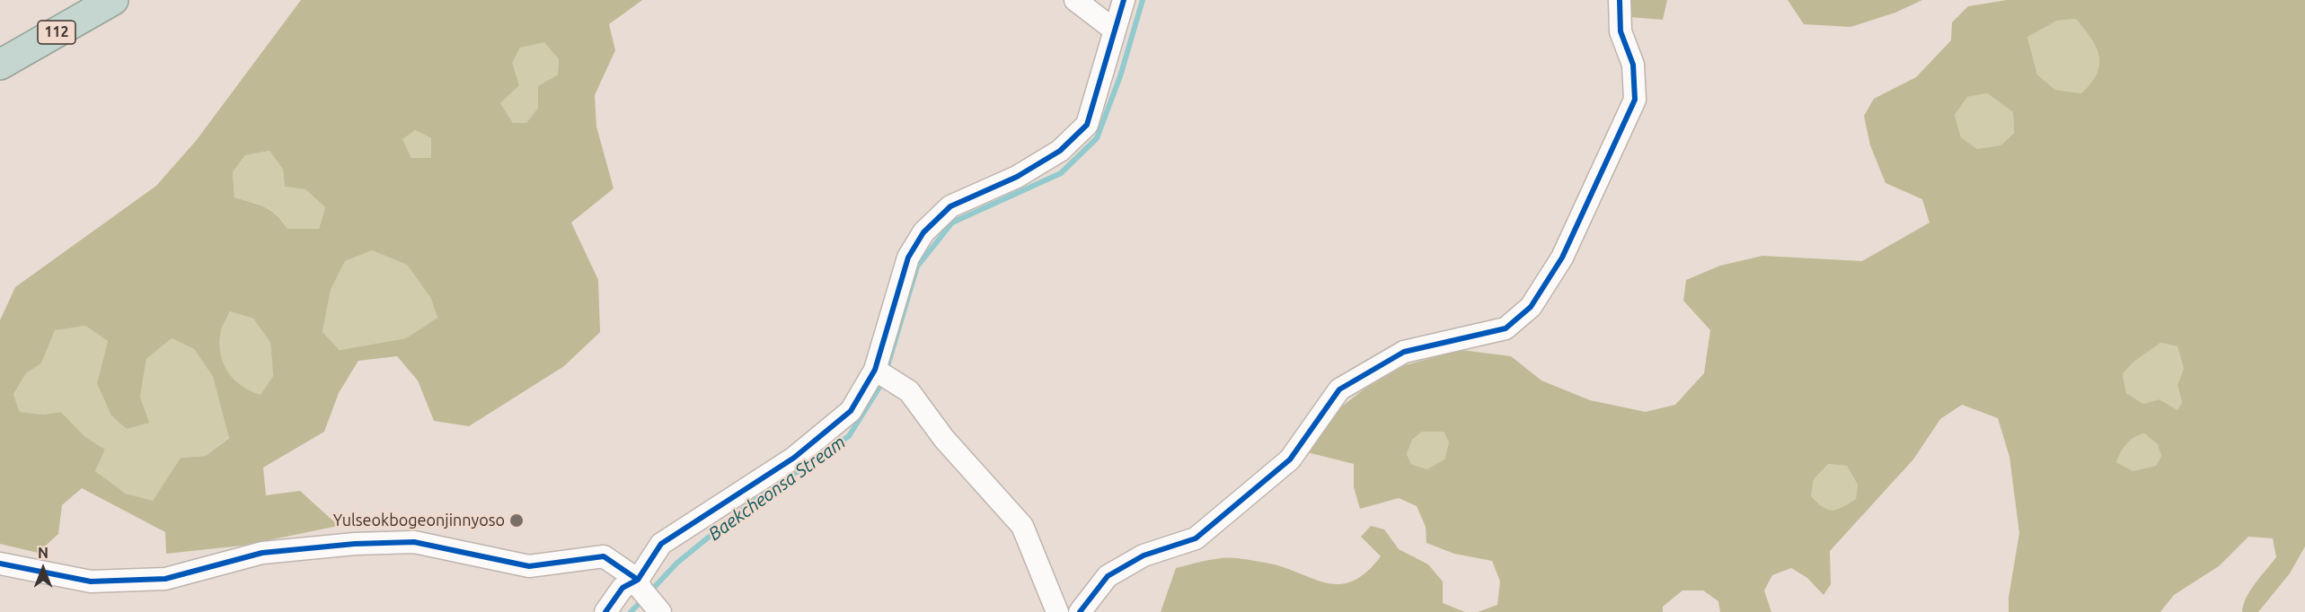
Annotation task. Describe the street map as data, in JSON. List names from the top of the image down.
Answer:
{
  "streets": {
    "highway": ["112"]
  },
  "water": ["Baekcheonsa Stream"],
  "places": ["Yulseokbogeonjinnyoso"],
  "north": "top"
}
